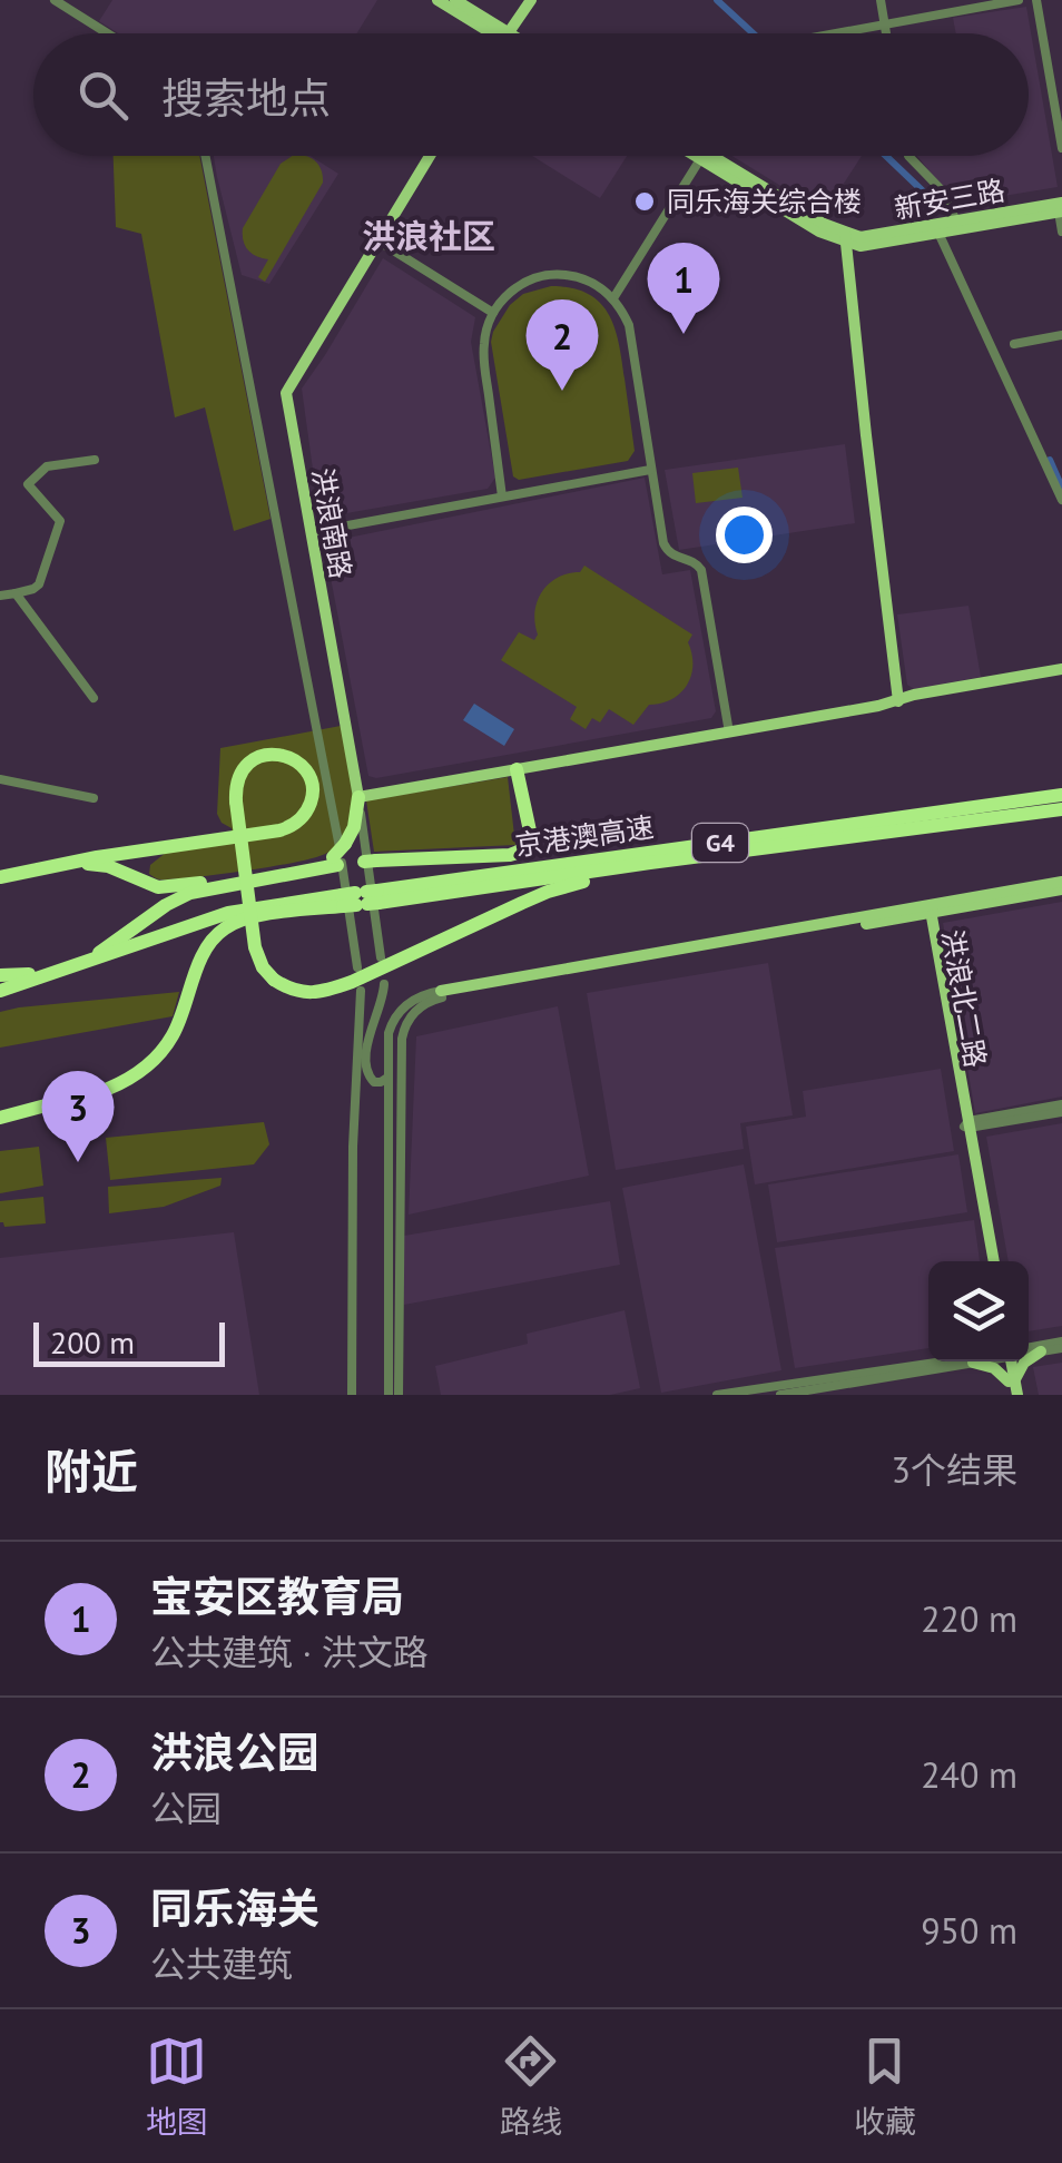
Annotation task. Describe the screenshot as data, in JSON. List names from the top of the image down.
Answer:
{
  "streets": {
    "highway": ["京港澳高速", "G4"],
    "main road": ["新安三路", "洪浪南路", "洪浪北二路"]
  },
  "districts": ["洪浪社区"],
  "places": ["同乐海关综合楼"],
  "scale_bar": "200 m",
  "page": {
    "search": "搜索地点",
    "pins": ["1", "2", "3"],
    "scale": "200 m",
    "heading": ["附近", "3个结果"],
    "list": [
      {
        "mark": "1",
        "name": "宝安区教育局",
        "note": "公共建筑 · 洪文路",
        "value": "220 m"
      },
      {
        "mark": "2",
        "name": "洪浪公园",
        "note": "公园",
        "value": "240 m"
      },
      {
        "mark": "3",
        "name": "同乐海关",
        "note": "公共建筑",
        "value": "950 m"
      }
    ],
    "nav": ["地图", "路线", "收藏"]
  }
}
